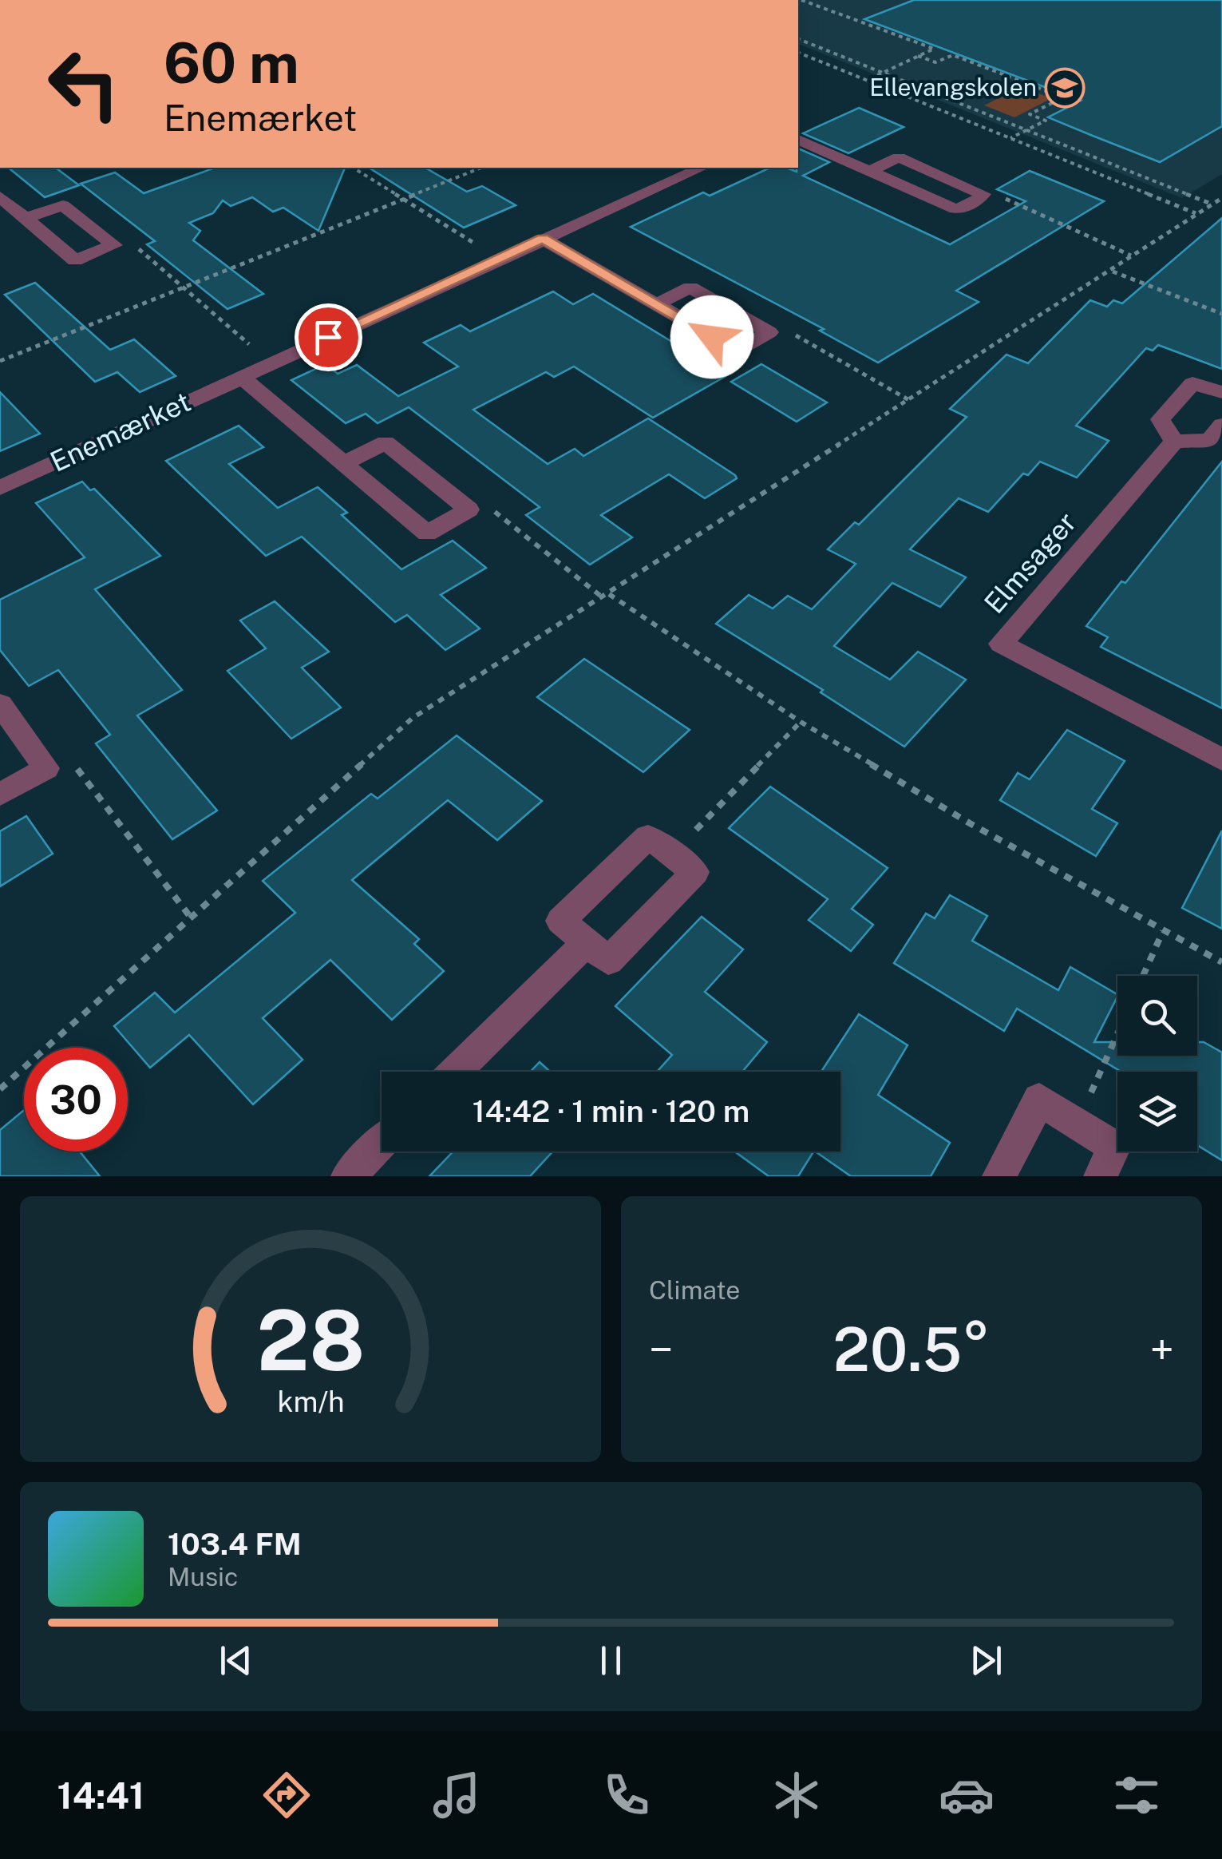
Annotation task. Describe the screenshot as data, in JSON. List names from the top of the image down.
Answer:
{
  "streets": {
    "street": ["Enemærket", "Elmsager"]
  },
  "places": {
    "school or university": ["Ellevangskolen"]
  },
  "page": {
    "turn": ["60 m", "Enemærket"],
    "limit": "30",
    "trip": "14:42 · 1 min · 120 m",
    "tile": "Climate",
    "heat": ["−", "20.5°", "+"],
    "song": ["103.4 FM", "Music"],
    "tabs": "14:41",
    "gauge": ["28", "km/h"]
  }
}
